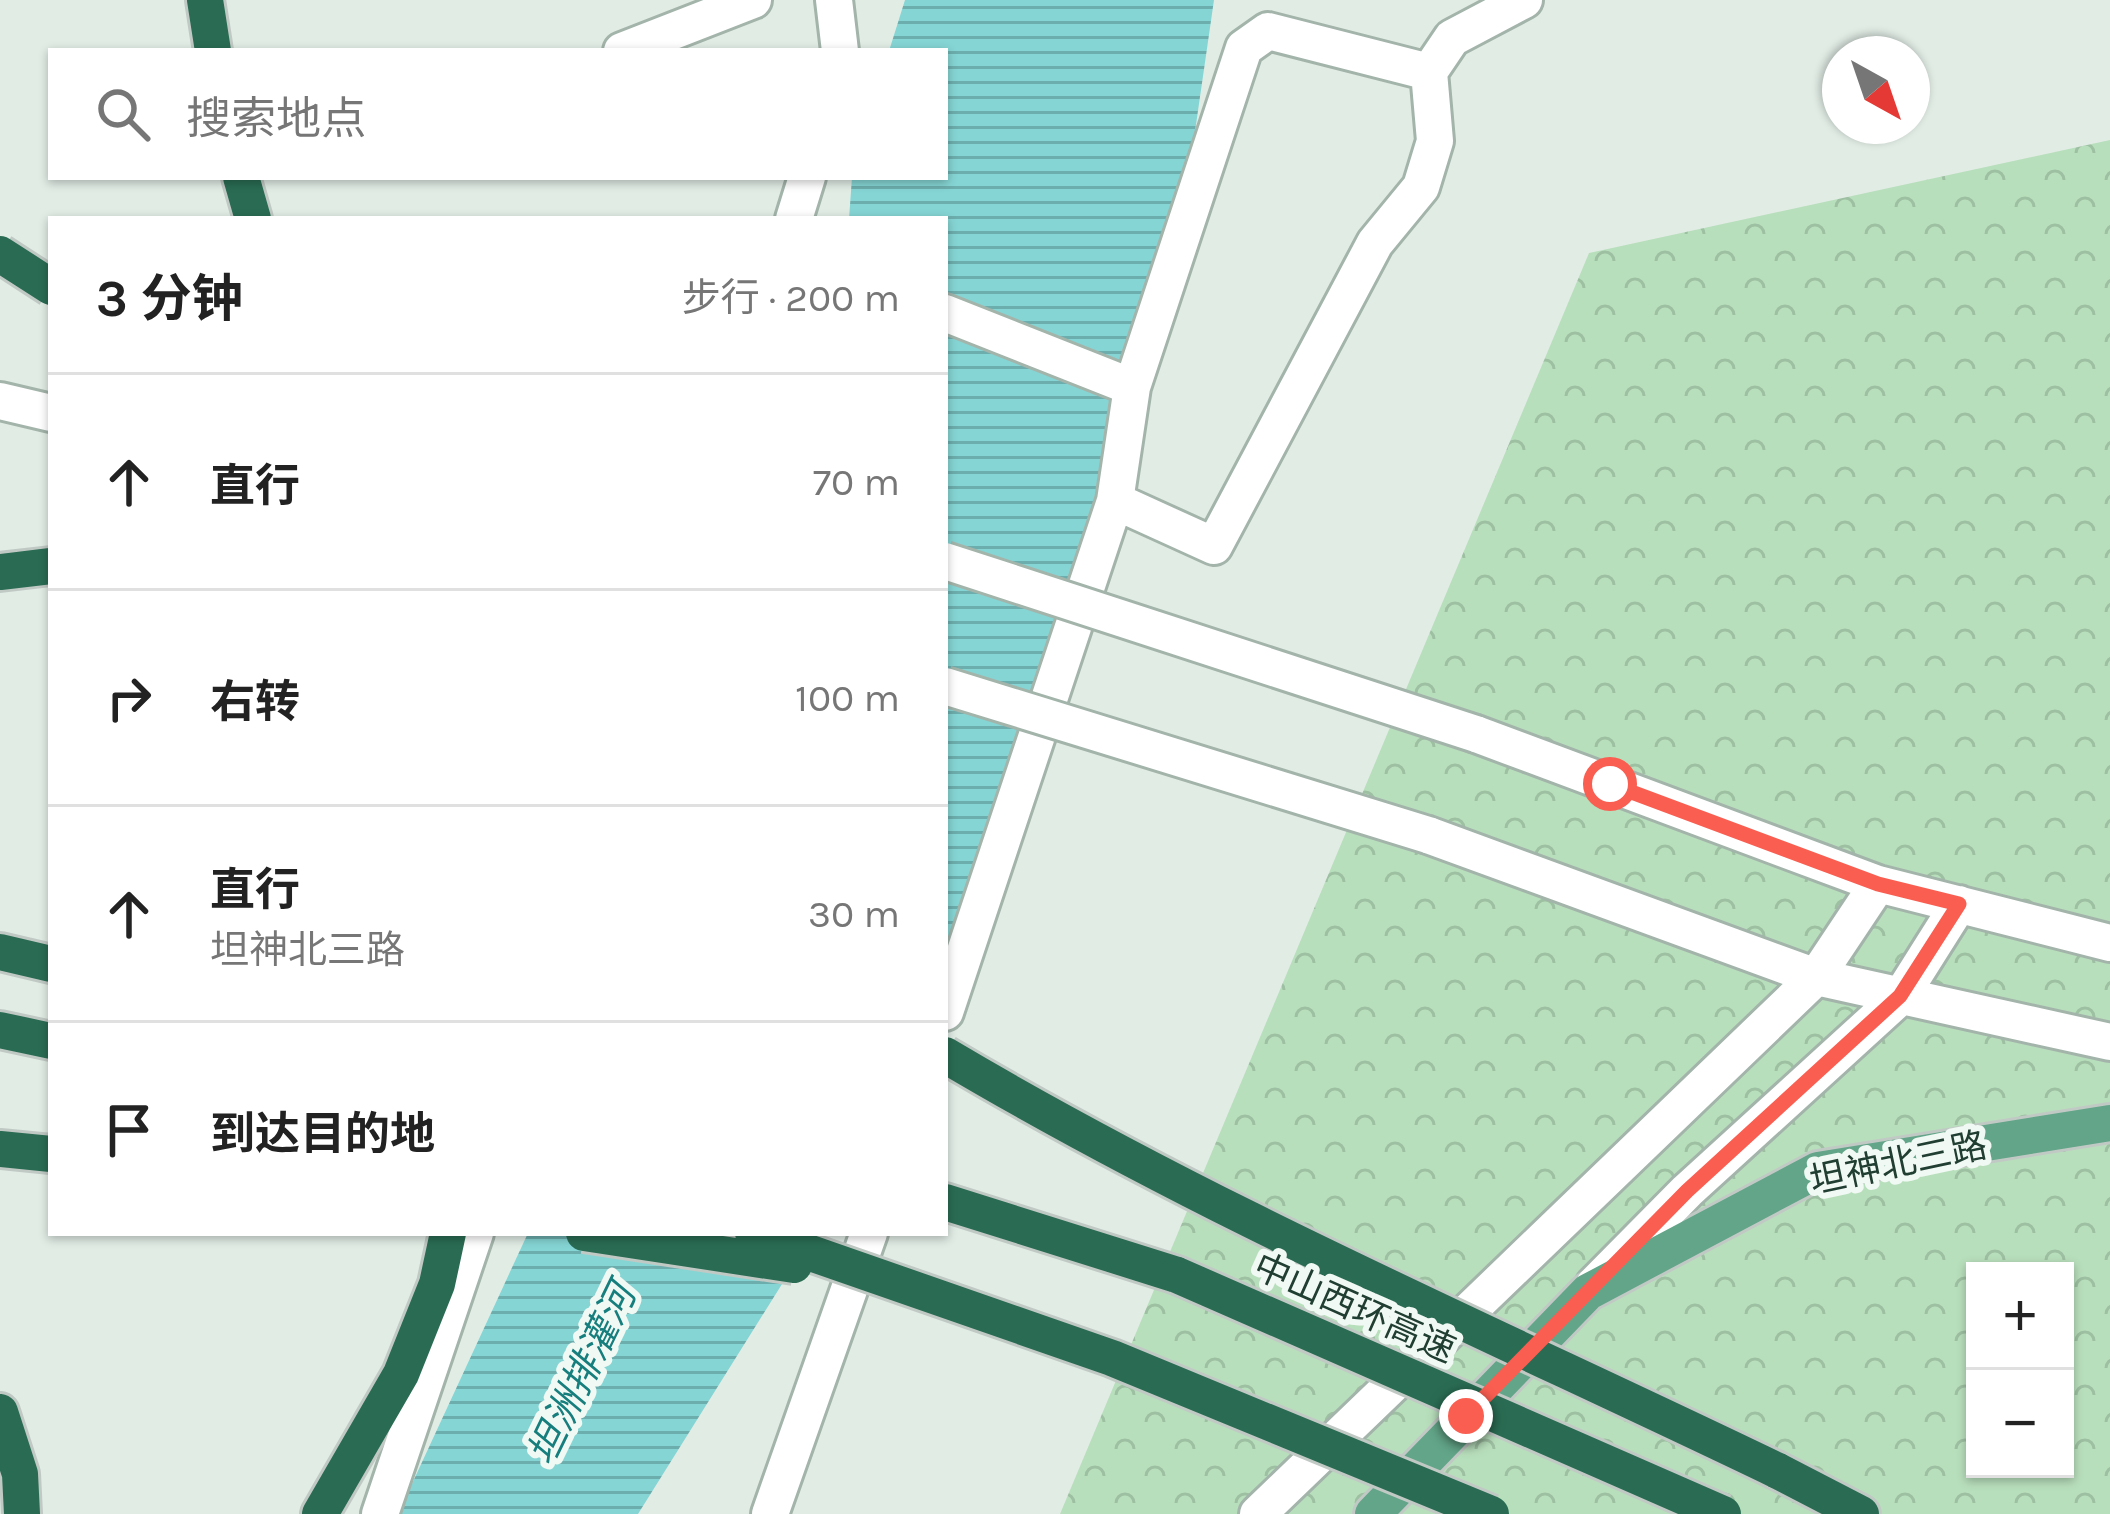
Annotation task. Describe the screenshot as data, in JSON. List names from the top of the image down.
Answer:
{
  "streets": {
    "highway": ["中山西环高速"],
    "main road": ["坦神北三路"]
  },
  "water": ["坦洲排灌河"],
  "north": "bottom right",
  "page": {
    "search": "搜索地点",
    "heading": ["3 分钟", "步行 · 200 m"],
    "list": [
      ["直行", "70 m"],
      ["右转", "100 m"],
      ["直行", "坦神北三路", "30 m"],
      "到达目的地"
    ],
    "map_buttons": ["+", "−"]
  }
}
